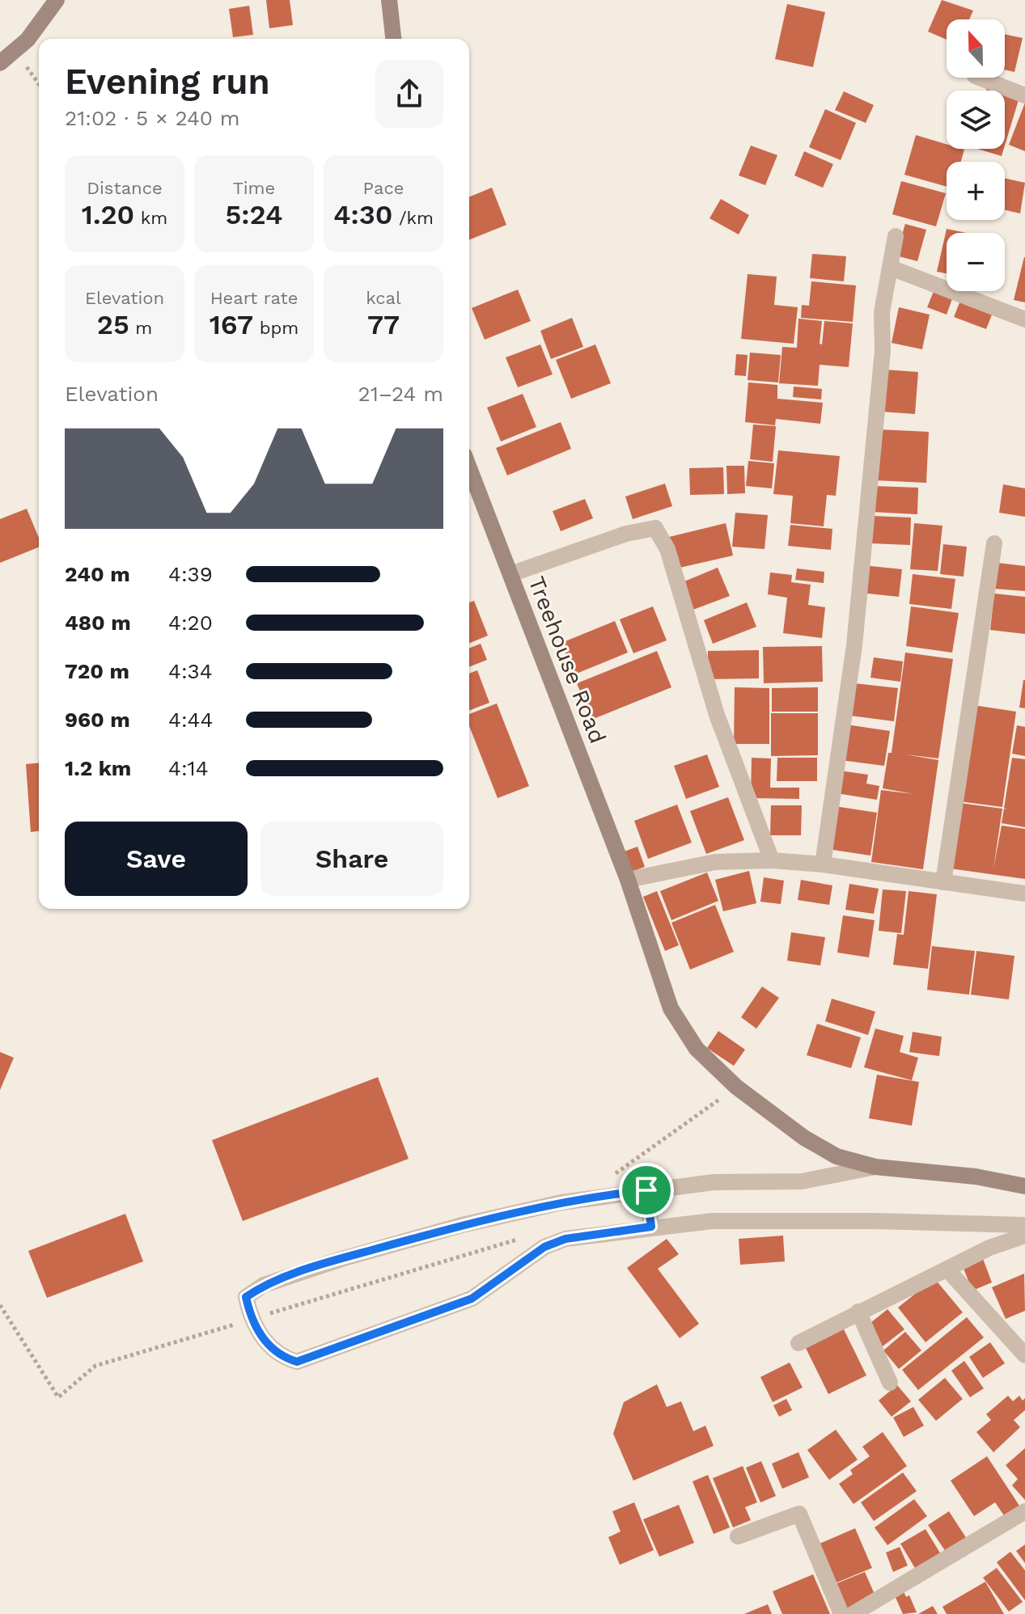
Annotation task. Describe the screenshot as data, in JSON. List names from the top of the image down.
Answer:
{
  "streets": {
    "street": ["Treehouse Road"]
  },
  "north": "top",
  "page": {
    "map_buttons": ["+", "−"],
    "heading": ["Evening run", "21:02 · 5 × 240 m"],
    "stats": [
      ["Distance", "1.20 km"],
      ["Time", "5:24"],
      ["Pace", "4:30 /km"],
      ["Elevation", "25 m"],
      ["Heart rate", "167 bpm"],
      ["kcal", "77"]
    ],
    "chart": ["Elevation", "21–24 m"],
    "list": [
      {
        "name": "240 m",
        "note": "4:39"
      },
      {
        "name": "480 m",
        "note": "4:20"
      },
      {
        "name": "720 m",
        "note": "4:34"
      },
      {
        "name": "960 m",
        "note": "4:44"
      },
      {
        "name": "1.2 km",
        "note": "4:14"
      }
    ],
    "buttons": ["Save", "Share"]
  }
}
